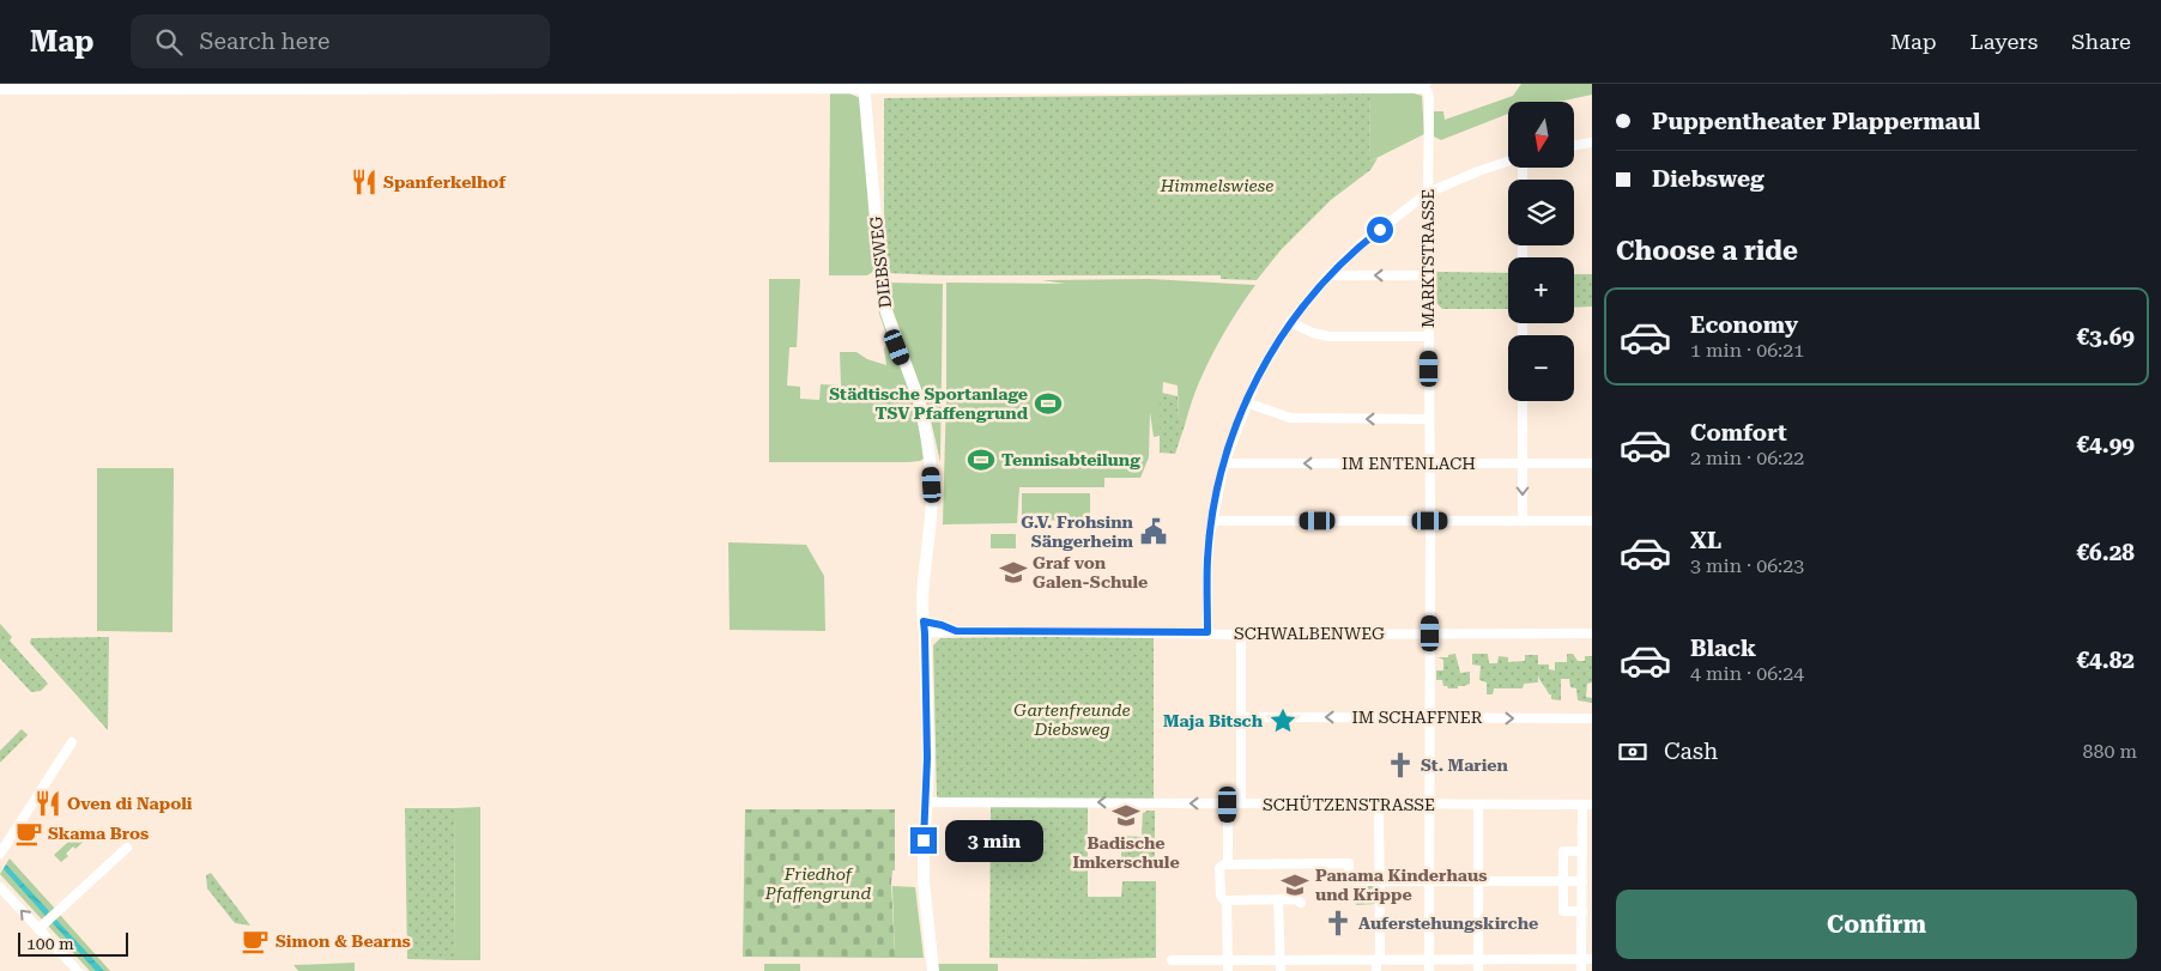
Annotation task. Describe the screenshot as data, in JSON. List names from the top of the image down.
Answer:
{
  "streets": {
    "street": [
      "MARKTSTRASSE",
      "DIEBSWEG",
      "IM ENTENLACH",
      "SCHWALBENWEG",
      "IM SCHAFFNER",
      "SCHÜTZENSTRASSE"
    ]
  },
  "crossings": [
    ["MARKTSTRASSE", "IM ENTENLACH"],
    ["MARKTSTRASSE", "SCHWALBENWEG"],
    ["MARKTSTRASSE", "IM SCHAFFNER"],
    ["MARKTSTRASSE", "SCHÜTZENSTRASSE"],
    ["DIEBSWEG", "SCHWALBENWEG"],
    ["DIEBSWEG", "SCHÜTZENSTRASSE"]
  ],
  "one_way": ["SCHÜTZENSTRASSE"],
  "parks": ["Himmelswiese", "Gartenfreunde Diebsweg", "Friedhof Pfaffengrund"],
  "places": {
    "restaurant": ["Spanferkelhof", "Oven di Napoli"],
    "sports": ["Städtische Sportanlage TSV Pfaffengrund", "Tennisabteilung"],
    "public building": ["G.V. Frohsinn Sängerheim"],
    "school or university": ["Graf von Galen-Schule", "Badische Imkerschule", "Panama Kinderhaus und Krippe"],
    "place": ["Maja Bitsch"],
    "church": ["St. Marien", "Auferstehungskirche"],
    "cafe": ["Skama Bros", "Simon & Bearns"]
  },
  "scale_bar": "100 m",
  "north": "bottom",
  "page": {
    "header": "Map",
    "search": "Search here",
    "nav": ["Map", "Layers", "Share"],
    "banner": ["Puppentheater Plappermaul", "Diebsweg"],
    "map_buttons": ["+", "−"],
    "heading": "Choose a ride",
    "list": [
      {
        "name": "Economy",
        "note": "1 min · 06:21",
        "value": "€3.69"
      },
      {
        "name": "Comfort",
        "note": "2 min · 06:22",
        "value": "€4.99"
      },
      {
        "name": "XL",
        "note": "3 min · 06:23",
        "value": "€6.28"
      },
      {
        "name": "Black",
        "note": "4 min · 06:24",
        "value": "€4.82"
      }
    ],
    "pay": ["Cash", "880 m"],
    "bubble": "3 min",
    "buttons": "Confirm",
    "scale": "100 m"
  }
}
